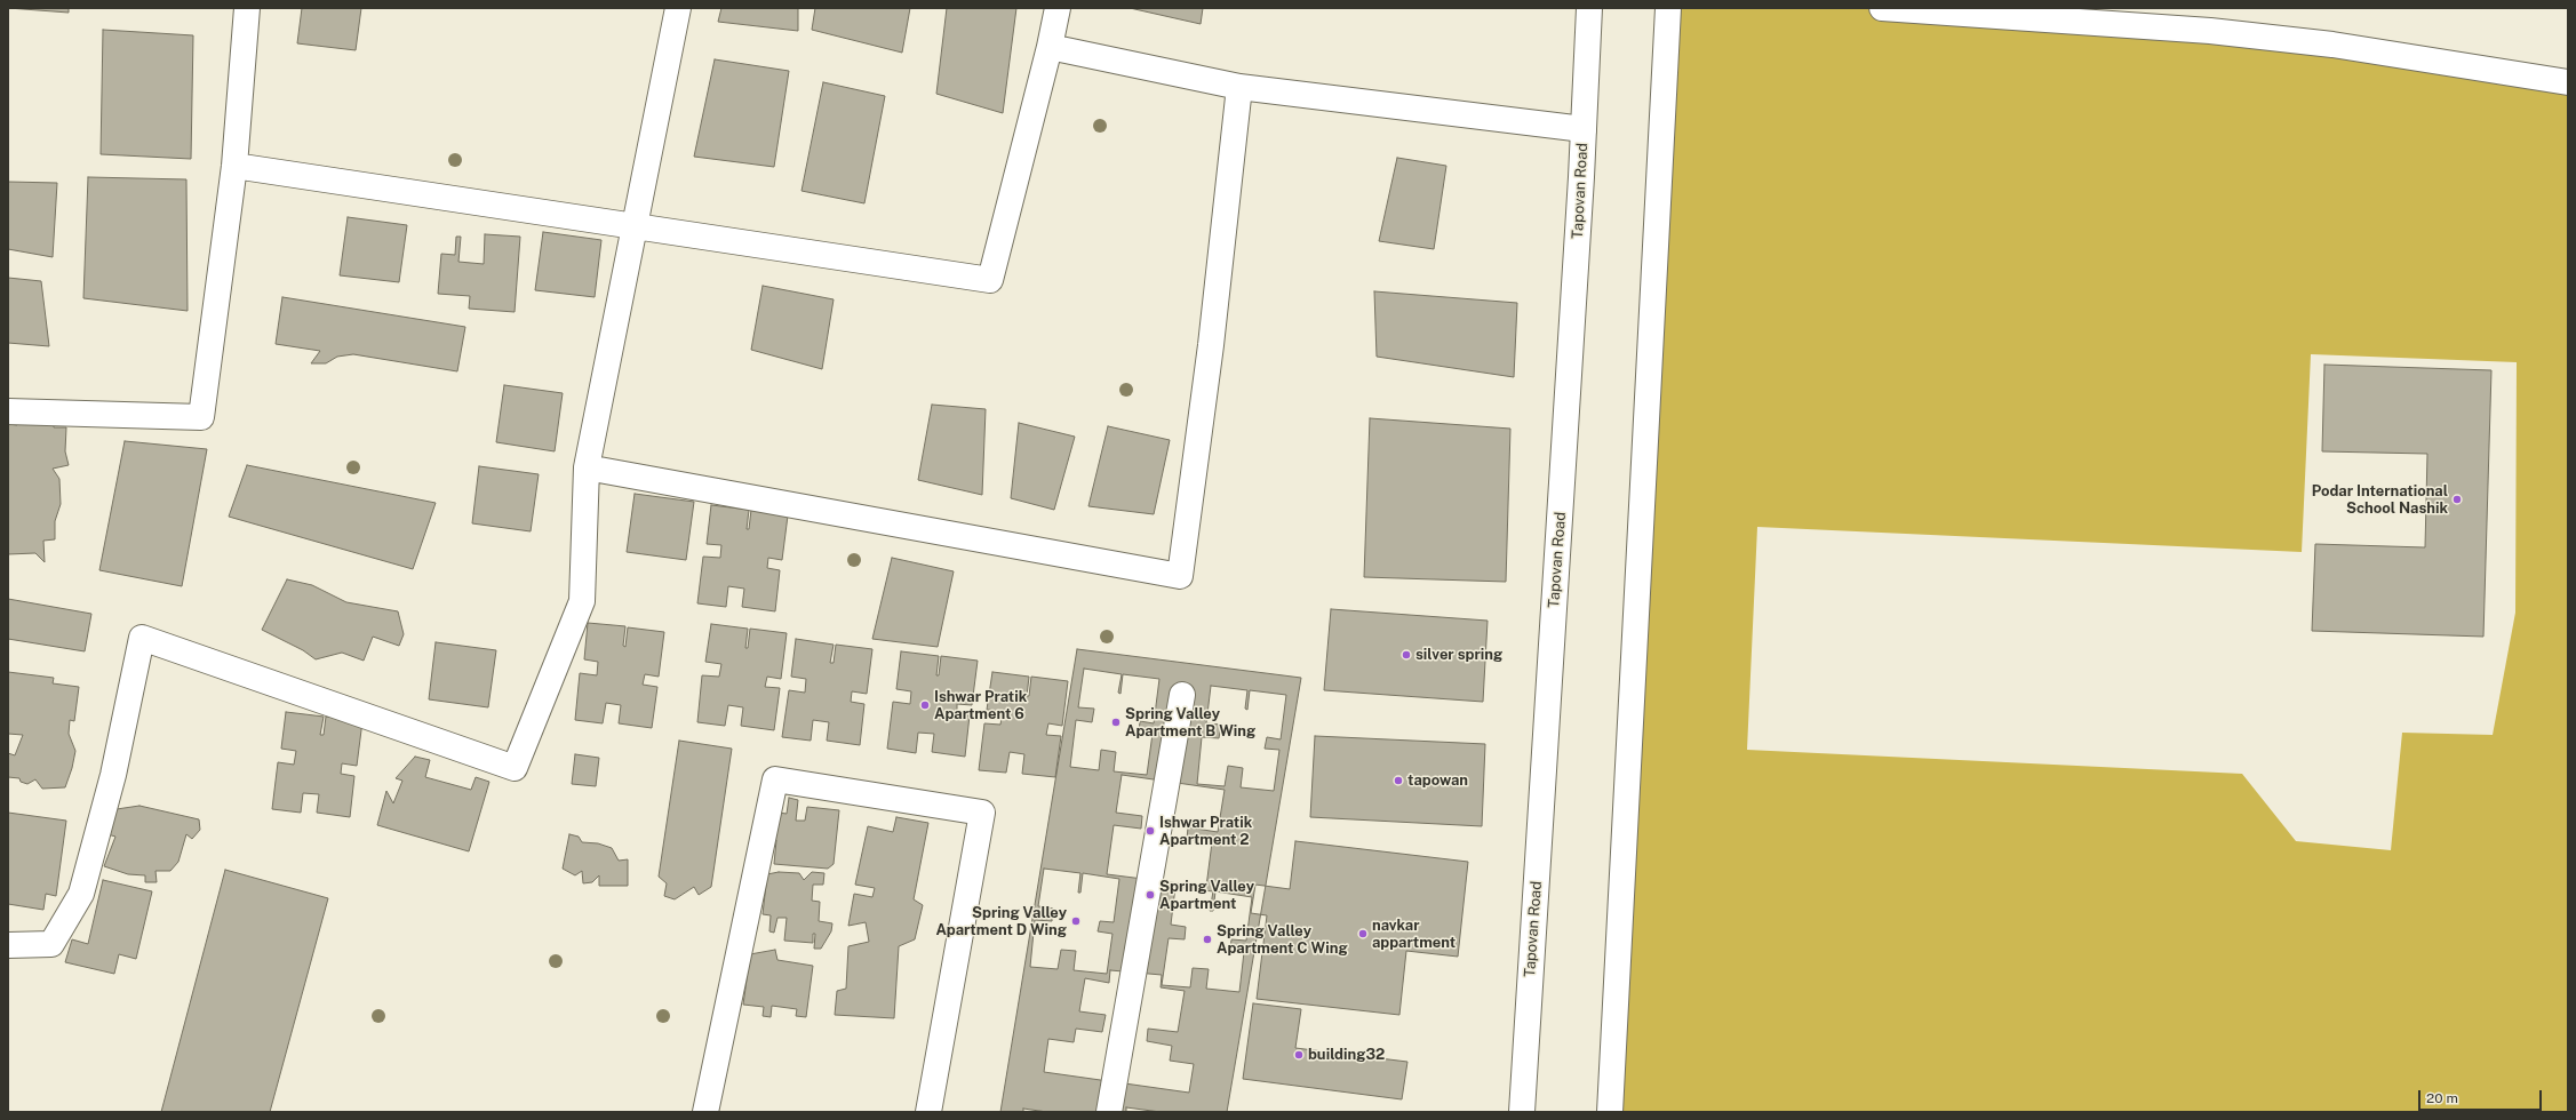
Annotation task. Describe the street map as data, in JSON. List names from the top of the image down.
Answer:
{
  "streets": {
    "street": ["Tapovan Road"]
  },
  "places": [
    "Podar International School Nashik",
    "silver spring",
    "Ishwar Pratik Apartment 6",
    "Spring Valley Apartment B Wing",
    "tapowan",
    "Ishwar Pratik Apartment 2",
    "Spring Valley Apartment",
    "Spring Valley Apartment D Wing",
    "navkar appartment",
    "Spring Valley Apartment C Wing",
    "building32"
  ],
  "scale_bar": "20 m"
}
